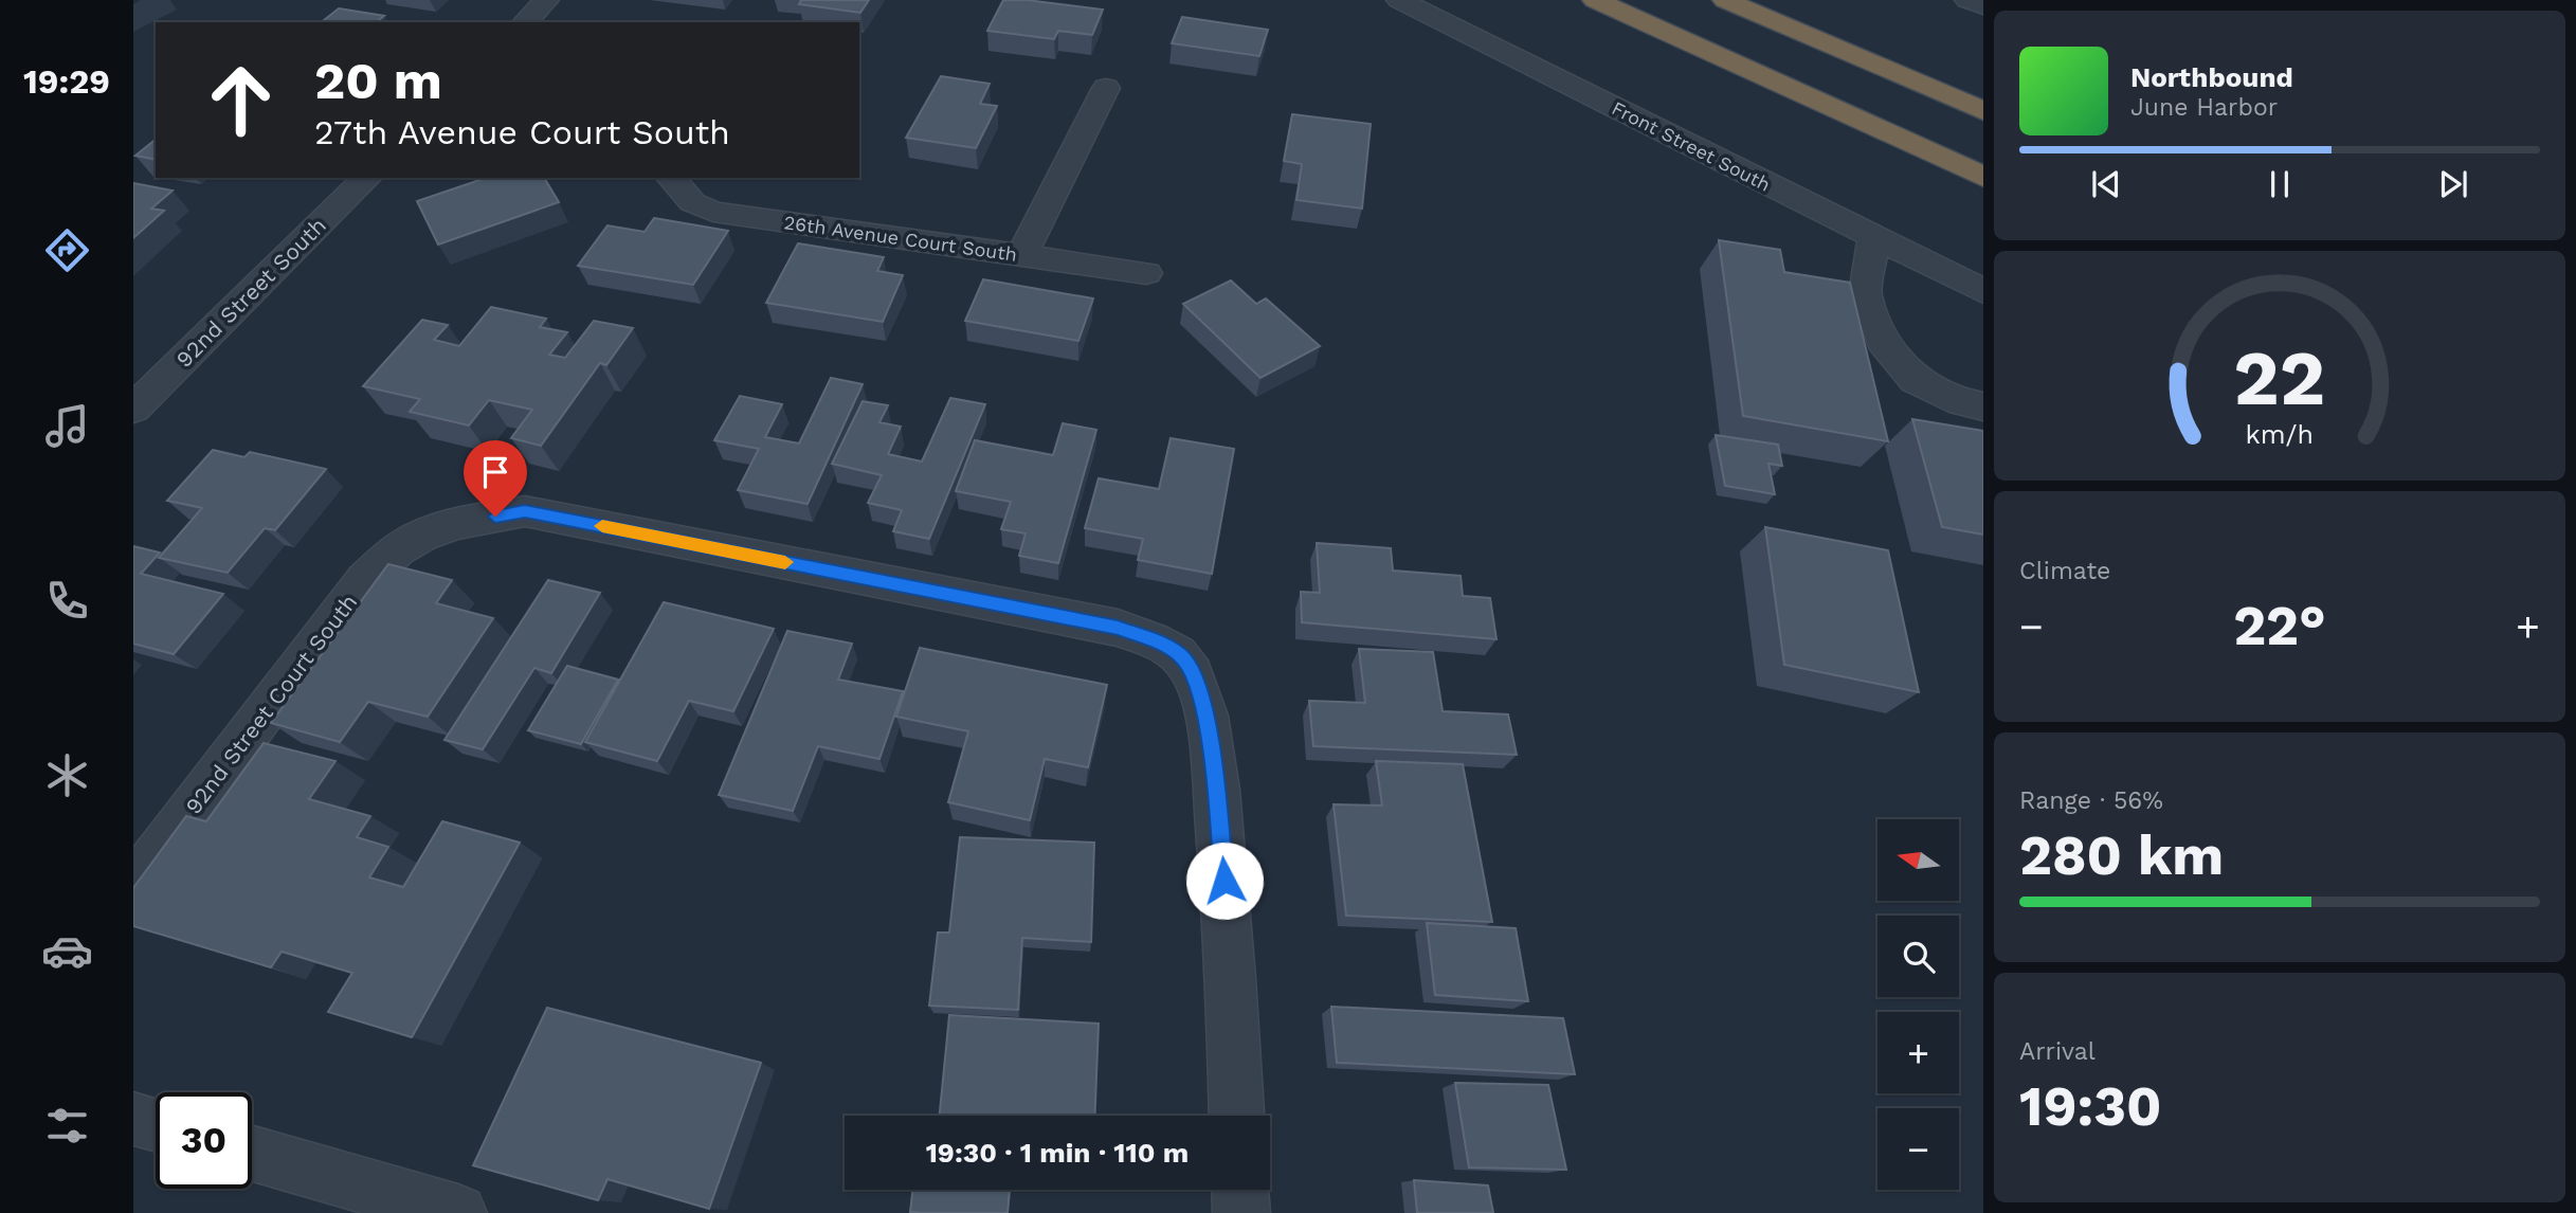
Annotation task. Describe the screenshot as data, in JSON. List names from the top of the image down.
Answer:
{
  "streets": {
    "street": [
      "Front Street South",
      "26th Avenue Court South",
      "92nd Street South",
      "92nd Street Court South"
    ]
  },
  "north": "left",
  "page": {
    "tabs": "19:29",
    "turn": ["20 m", "27th Avenue Court South"],
    "song": ["Northbound", "June Harbor"],
    "tile": [
      "Climate",
      ["Range · 56%", "280 km"],
      ["Arrival", "19:30"]
    ],
    "heat": ["−", "22°", "+"],
    "map_buttons": ["+", "−"],
    "limit": "30",
    "trip": "19:30 · 1 min · 110 m",
    "gauge": ["22", "km/h"]
  }
}
